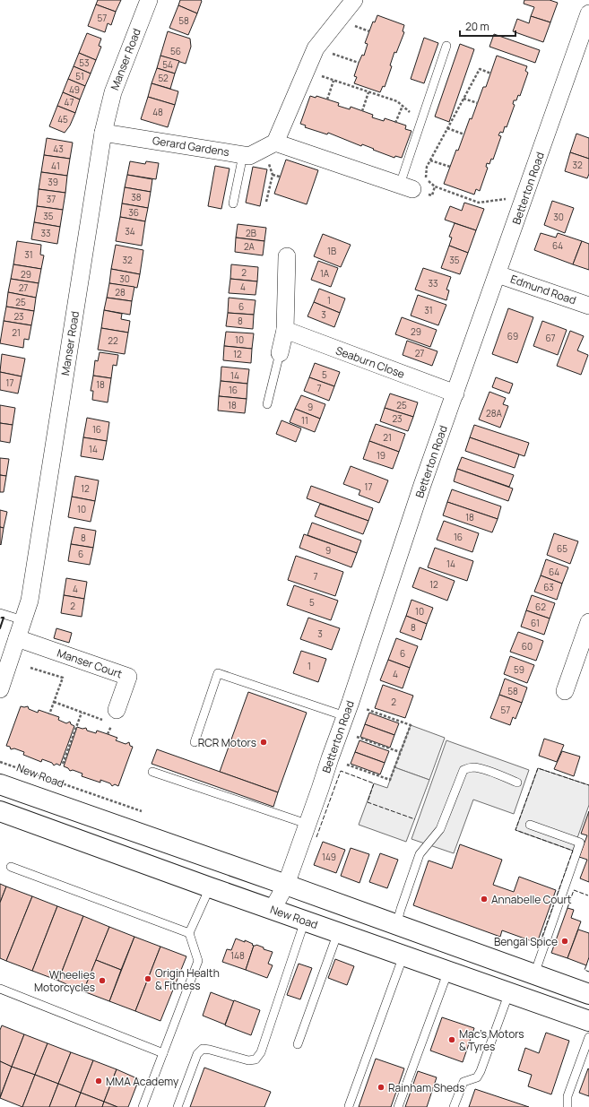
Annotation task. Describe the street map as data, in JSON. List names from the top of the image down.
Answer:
{
  "streets": {
    "main road": ["New Road"],
    "street": [
      "Manser Road",
      "Gerard Gardens",
      "Betterton Road",
      "Edmund Road",
      "Seaburn Close",
      "Manser Court"
    ]
  },
  "crossings": [
    ["Manser Road", "Gerard Gardens"],
    ["Manser Road", "Manser Court"],
    ["Betterton Road", "Edmund Road"],
    ["Betterton Road", "Seaburn Close"],
    ["Betterton Road", "New Road"]
  ],
  "places": [
    "RCR Motors",
    "Annabelle Court",
    "Bengal Spice",
    "Origin Health & Fitness",
    "Wheelies Motorcycles",
    "Mac's Motors & Tyres",
    "MMA Academy",
    "Rainham Sheds"
  ],
  "house_numbers": [
    "57",
    "58",
    "56",
    "53",
    "54",
    "51",
    "52",
    "49",
    "47",
    "48",
    "45",
    "43",
    "32",
    "41",
    "39",
    "38",
    "37",
    "36",
    "35",
    "30",
    "34",
    "33",
    "2B",
    "64",
    "2A",
    "1B",
    "31",
    "32",
    "35",
    "2",
    "1A",
    "29",
    "30",
    "33",
    "4",
    "27",
    "28",
    "1",
    "25",
    "6",
    "31",
    "3",
    "23",
    "8",
    "29",
    "21",
    "69",
    "67",
    "10",
    "22",
    "27",
    "12",
    "5",
    "14",
    "17",
    "18",
    "7",
    "16",
    "18",
    "25",
    "9",
    "28A",
    "23",
    "11",
    "16",
    "21",
    "14",
    "19",
    "17",
    "12",
    "10",
    "18",
    "16",
    "8",
    "65",
    "9",
    "6",
    "14",
    "64",
    "7",
    "12",
    "63",
    "4",
    "5",
    "2",
    "62",
    "10",
    "61",
    "8",
    "3",
    "60",
    "6",
    "1",
    "59",
    "4",
    "58",
    "2",
    "57",
    "149",
    "148"
  ],
  "scale_bar": "20 m"
}
